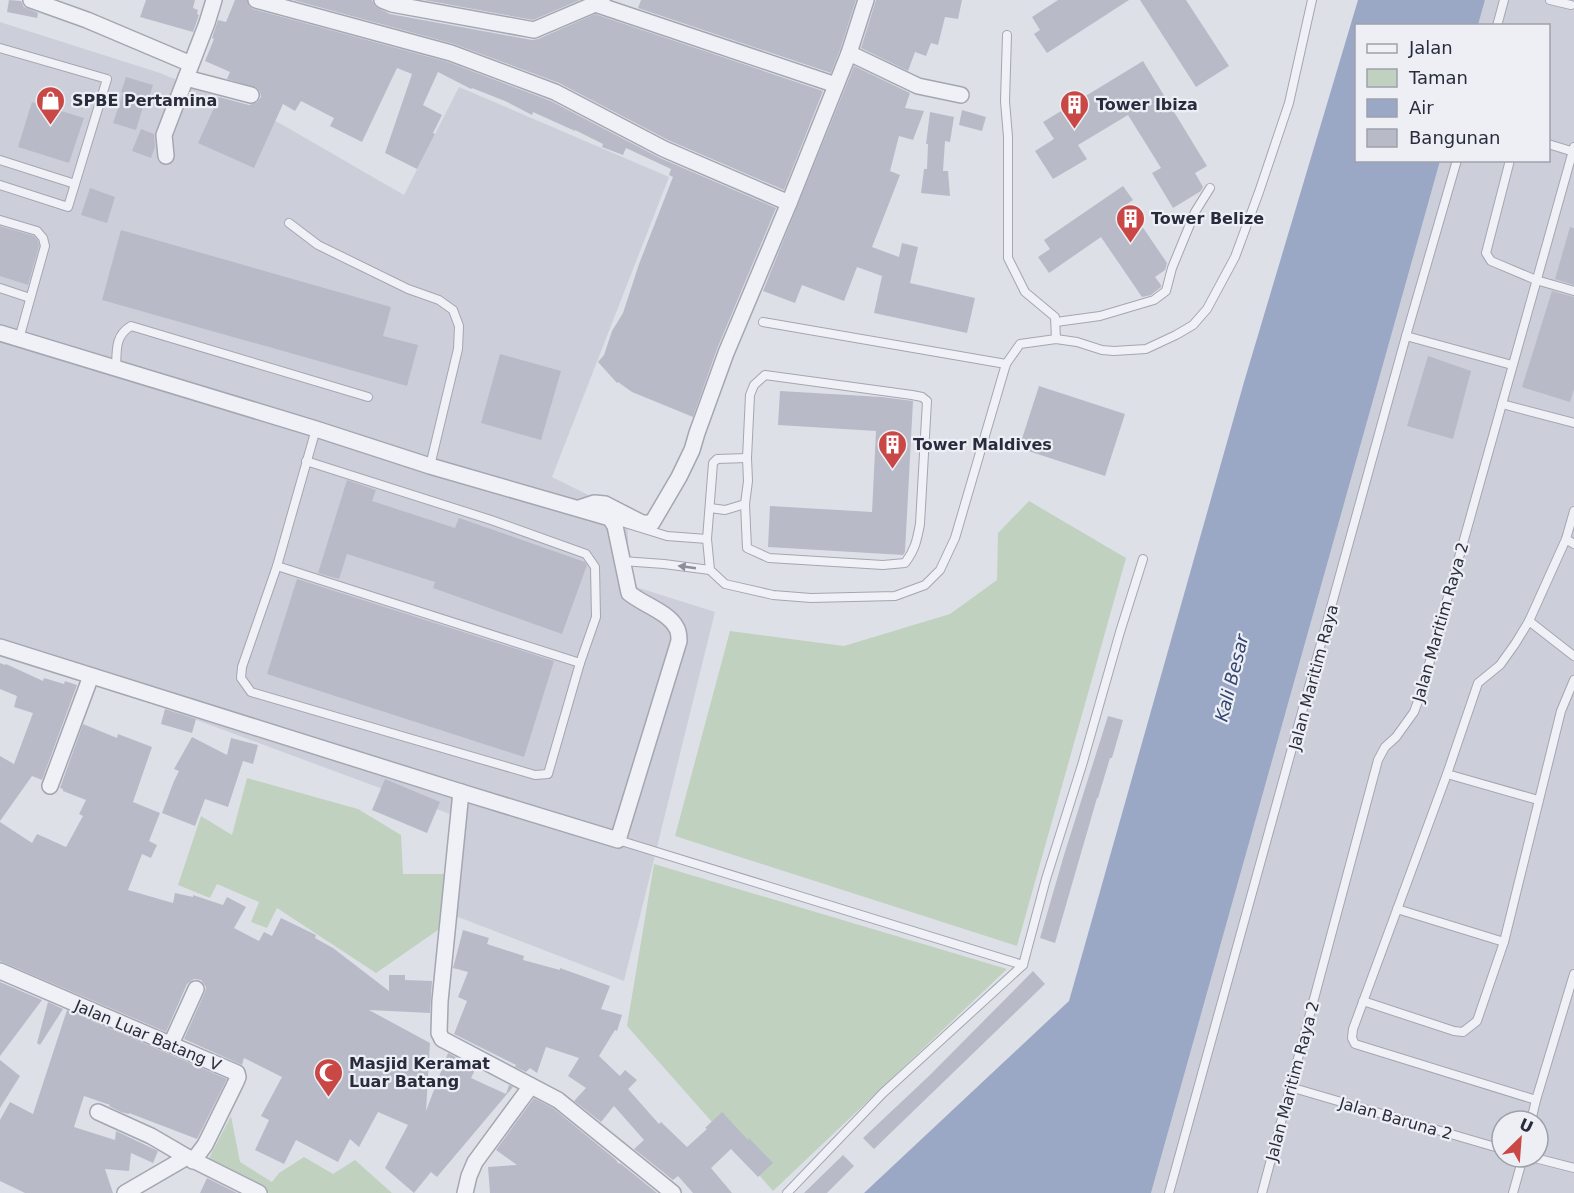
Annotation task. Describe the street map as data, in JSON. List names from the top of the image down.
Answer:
{
  "streets": {
    "street": ["Jalan Luar Batang V"],
    "lane": ["Jalan Maritim Raya 2", "Jalan Maritim Raya", "Jalan Baruna 2"]
  },
  "crossings": [
    ["Jalan Maritim Raya 2", "Jalan Baruna 2"]
  ],
  "water": ["Kali Besar"],
  "places": {
    "shop": ["SPBE Pertamina"],
    "building": ["Tower Ibiza", "Tower Belize", "Tower Maldives"],
    "mosque": ["Masjid Keramat Luar Batang"]
  },
  "legend": [
    "Jalan",
    "Taman",
    "Air",
    "Bangunan"
  ],
  "north": "top right"
}
